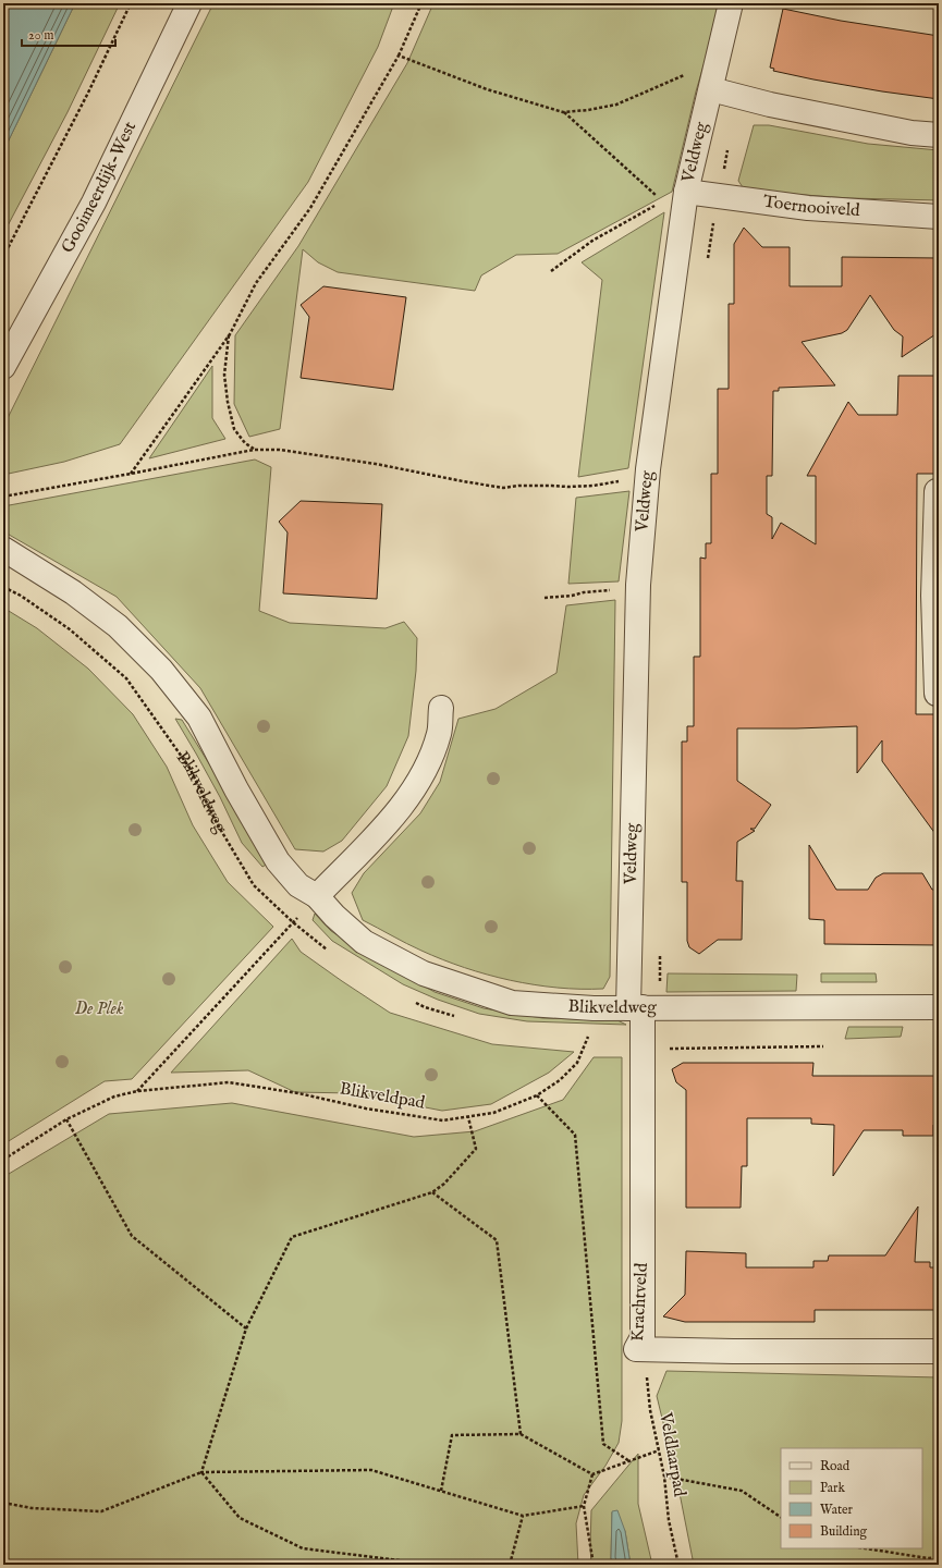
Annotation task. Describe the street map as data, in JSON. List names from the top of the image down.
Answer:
{
  "streets": {
    "street": [
      "Veldweg",
      "Gooimeerdijk-West",
      "Toernooiveld",
      "Blikveldweg",
      "Krachtveld"
    ],
    "path": ["Blikveldpad", "Veldlaarpad"]
  },
  "crossings": [
    ["Veldweg", "Toernooiveld"],
    ["Veldweg", "Blikveldweg"],
    ["Veldweg", "Krachtveld"],
    ["Blikveldweg", "Krachtveld"],
    ["Krachtveld", "Veldlaarpad"]
  ],
  "parks": ["De Plek"],
  "legend": [
    "Road",
    "Park",
    "Water",
    "Building"
  ],
  "scale_bar": "20 m"
}
